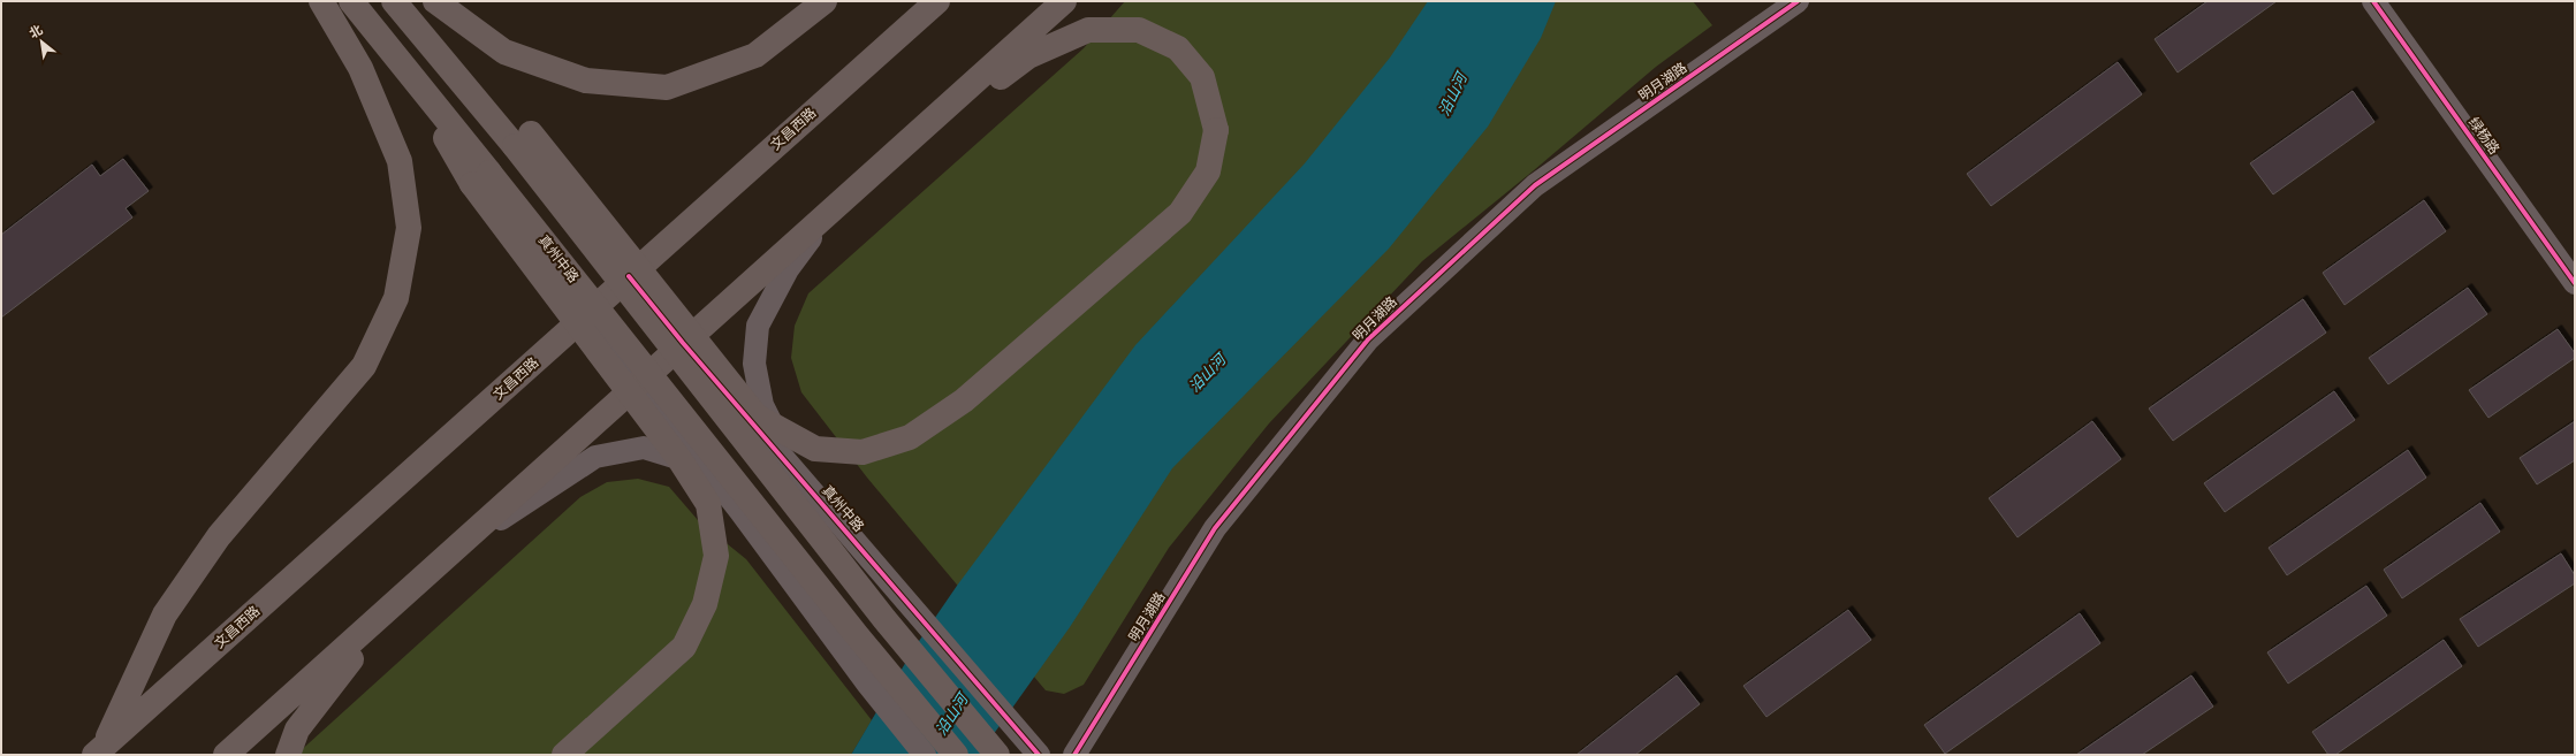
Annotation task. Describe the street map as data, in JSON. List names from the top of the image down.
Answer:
{
  "streets": {
    "main road": ["文昌西路", "真州中路"],
    "street": ["明月湖路", "绿杨路"]
  },
  "crossings": [
    ["文昌西路", "真州中路"]
  ],
  "water": ["沿山河"],
  "north": "top left"
}
